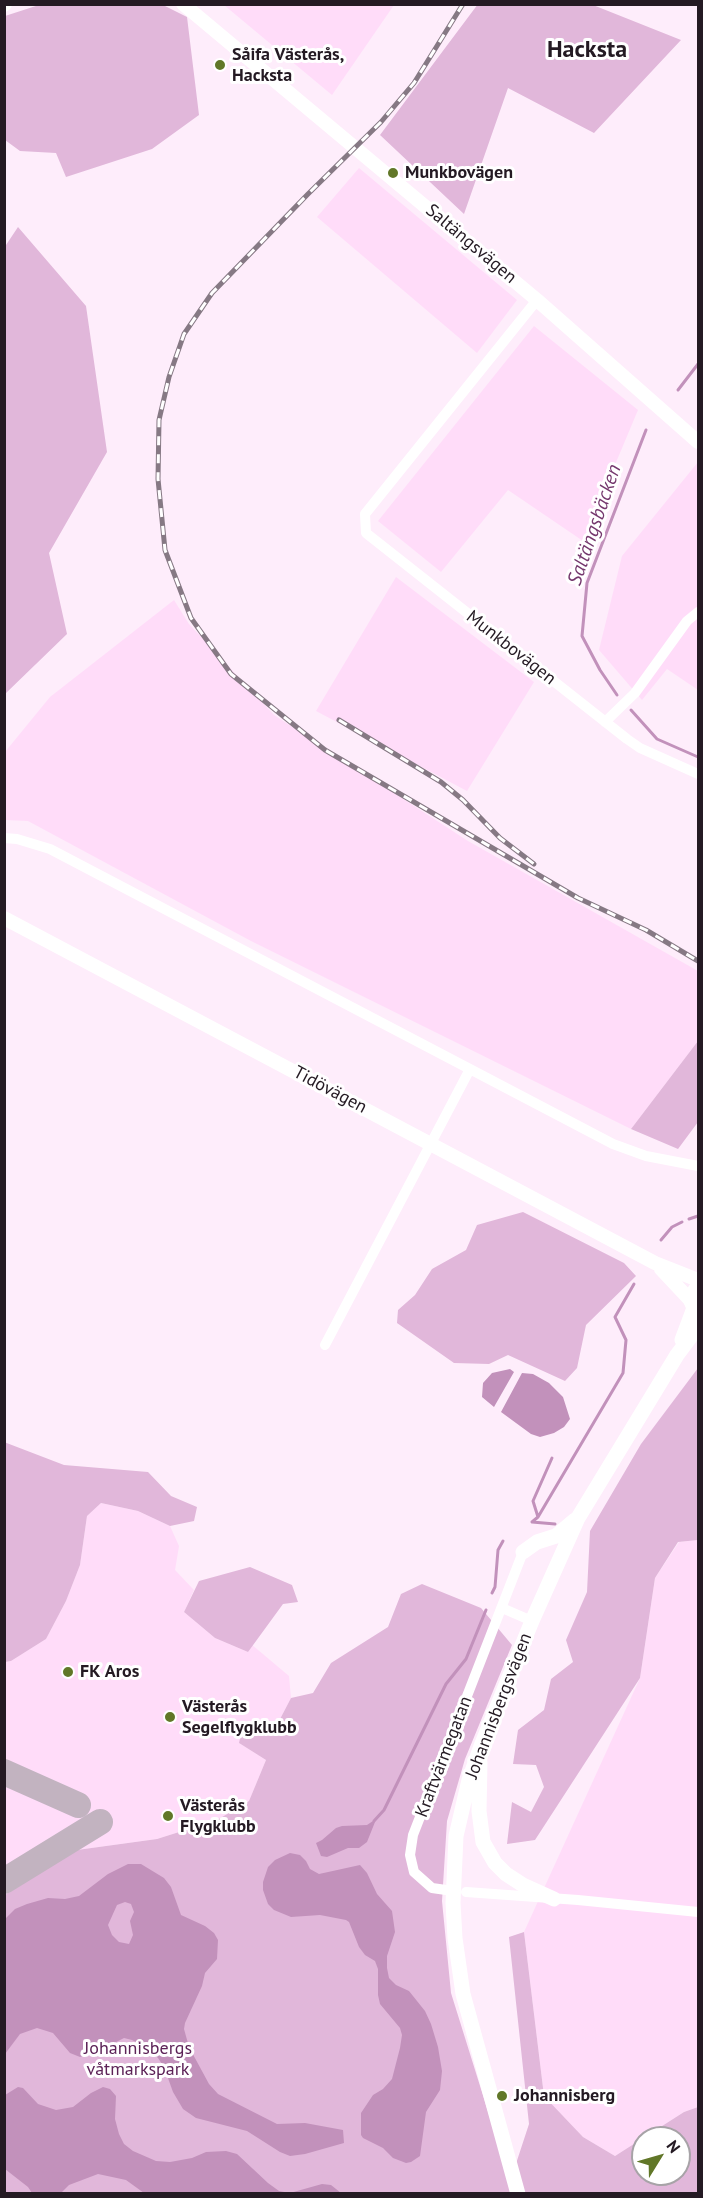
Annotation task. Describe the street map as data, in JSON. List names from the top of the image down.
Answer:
{
  "streets": {
    "main road": ["Johannisbergsvägen"],
    "street": [
      "Saltängsvägen",
      "Munkbovägen",
      "Tidövägen",
      "Kraftvärmegatan"
    ]
  },
  "crossings": [
    ["Saltängsvägen", "Munkbovägen"],
    ["Tidövägen", "Johannisbergsvägen"]
  ],
  "districts": ["Hacksta"],
  "water": ["Saltängsbäcken"],
  "parks": ["Johannisbergs våtmarkspark"],
  "places": [
    "Såifa Västerås, Hacksta",
    "Munkbovägen",
    "FK Aros",
    "Västerås Segelflygklubb",
    "Västerås Flygklubb",
    "Johannisberg"
  ],
  "north": "top right"
}
